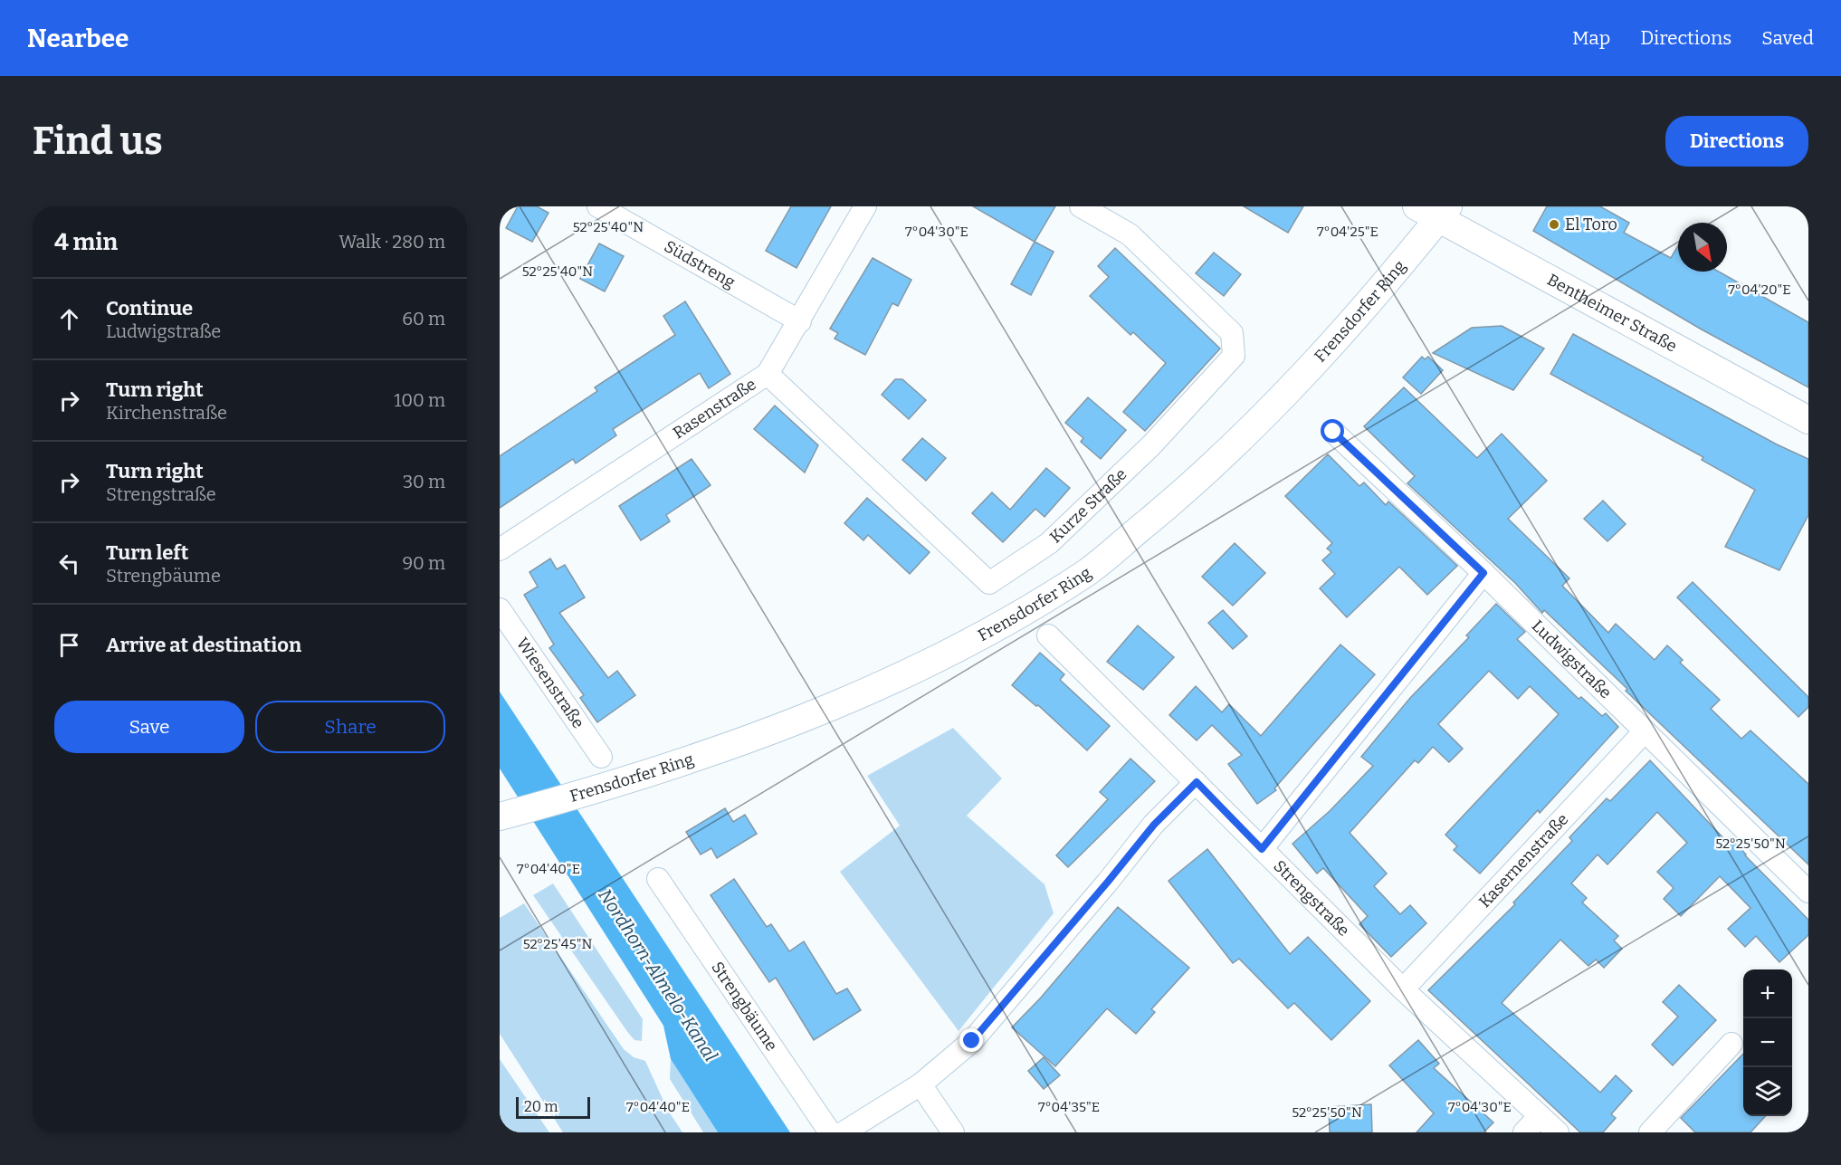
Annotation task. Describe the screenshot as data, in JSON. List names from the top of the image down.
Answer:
{
  "streets": {
    "street": [
      "Südstreng",
      "Frensdorfer Ring",
      "Bentheimer Straße",
      "Rasenstraße",
      "Kurze Straße",
      "Ludwigstraße",
      "Wiesenstraße",
      "Kasernenstraße",
      "Strengstraße",
      "Strengbäume"
    ]
  },
  "crossings": [
    ["Südstreng", "Rasenstraße"],
    ["Frensdorfer Ring", "Bentheimer Straße"],
    ["Rasenstraße", "Kurze Straße"],
    ["Ludwigstraße", "Kasernenstraße"],
    ["Kasernenstraße", "Strengstraße"]
  ],
  "water": ["Nordhorn-Almelo-Kanal"],
  "places": ["El Toro"],
  "scale_bar": "20 m",
  "north": "bottom right",
  "page": {
    "header": "Nearbee",
    "nav": ["Map", "Directions", "Saved"],
    "buttons": [
      "Directions",
      ["Save", "Share"]
    ],
    "title": "Find us",
    "heading": ["4 min", "Walk · 280 m"],
    "list": [
      ["Continue", "Ludwigstraße", "60 m"],
      ["Turn right", "Kirchenstraße", "100 m"],
      ["Turn right", "Strengstraße", "30 m"],
      ["Turn left", "Strengbäume", "90 m"],
      "Arrive at destination"
    ],
    "map_buttons": ["+", "−"],
    "scale": "20 m"
  },
  "coordinates": [
    "52°25'40\"N",
    "7°04'30\"E",
    "7°04'25\"E",
    "7°04'20\"E",
    "52°25'50\"N",
    "7°04'40\"E",
    "52°25'45\"N",
    "7°04'35\"E"
  ]
}
